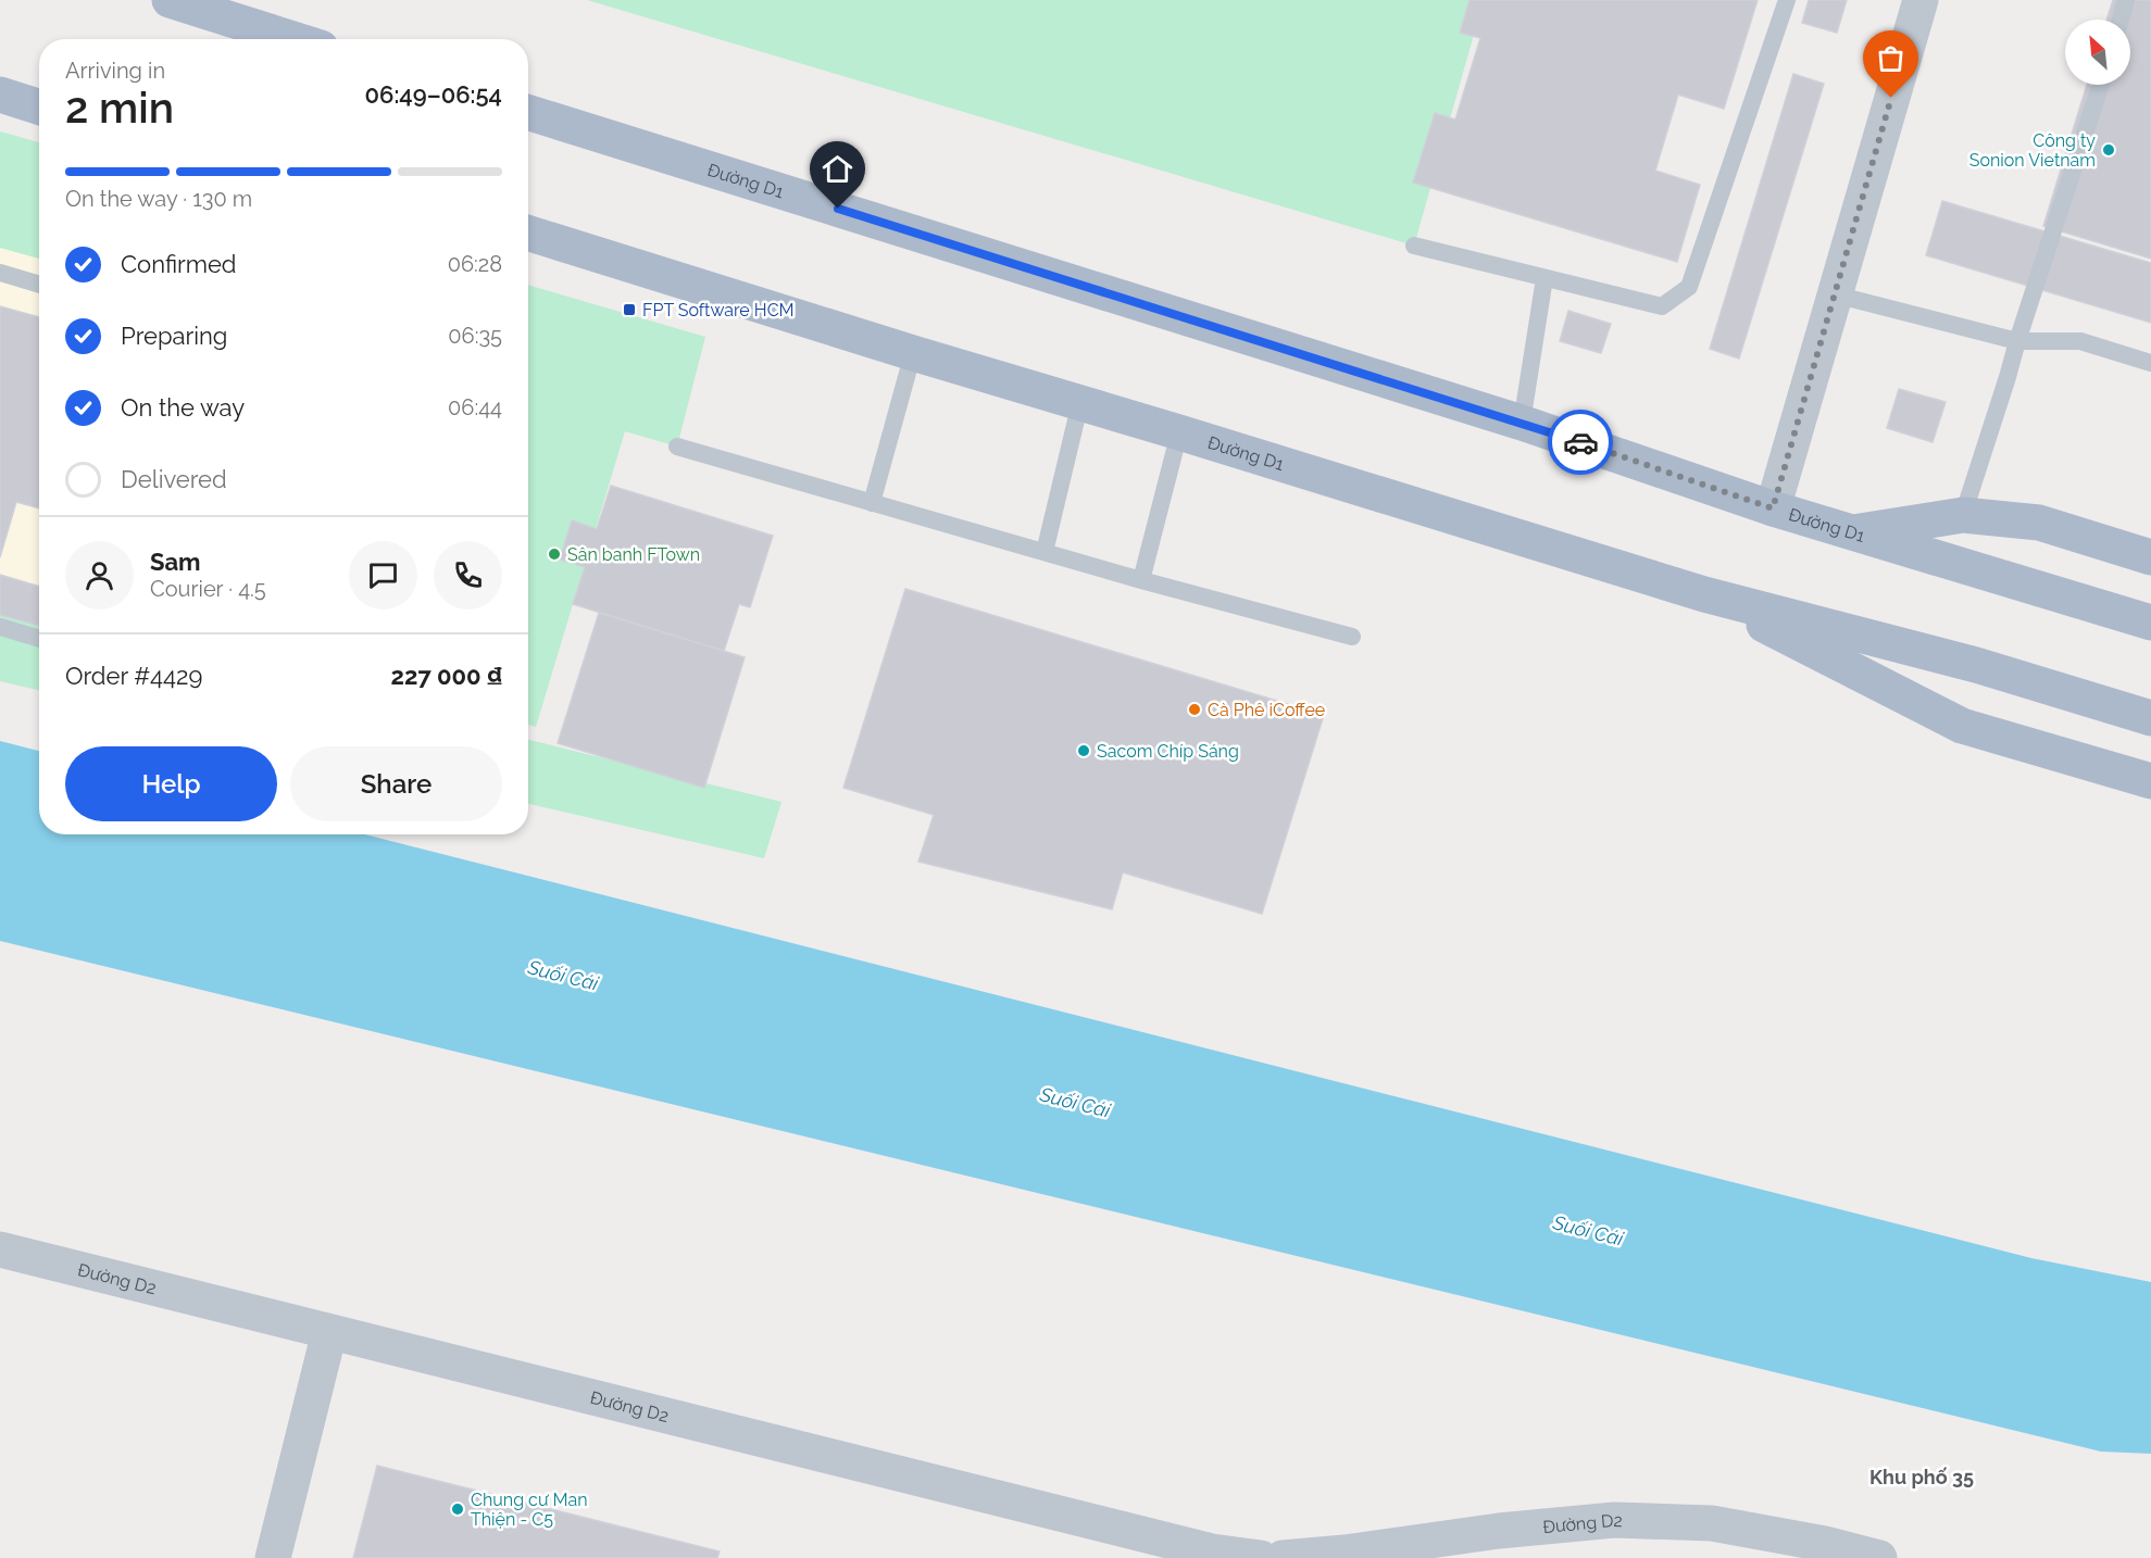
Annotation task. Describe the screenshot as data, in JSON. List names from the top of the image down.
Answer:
{
  "streets": {
    "main road": ["Đường D1"],
    "street": ["Đường D2"]
  },
  "districts": ["Khu phố 35"],
  "water": ["Suối Cái"],
  "places": {
    "other": [
      "Công ty Sonion Vietnam",
      "Sân banh FTown",
      "Cà Phê iCoffee",
      "Sacom Chíp Sáng",
      "Chung cư Man Thiện - C5"
    ],
    "transit": ["FPT Software HCM"]
  },
  "north": "top left",
  "page": {
    "heading": ["2 min", "Arriving in", "06:49–06:54"],
    "panel": [
      "Sam",
      "Courier · 4.5",
      "Order #4429",
      "227 000 ₫"
    ],
    "bar": "On the way · 130 m",
    "list": [
      ["Confirmed", "06:28"],
      ["Preparing", "06:35"],
      ["On the way", "06:44"],
      "Delivered"
    ],
    "buttons": ["Help", "Share"]
  }
}
